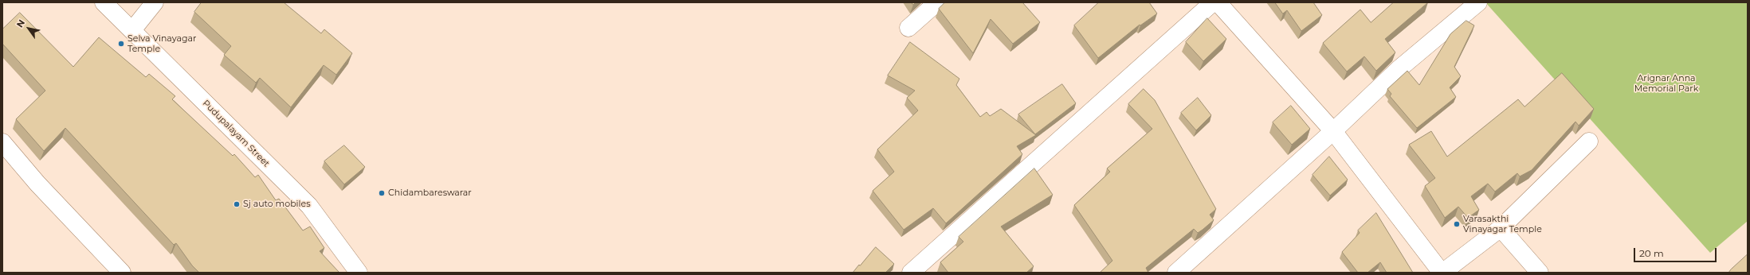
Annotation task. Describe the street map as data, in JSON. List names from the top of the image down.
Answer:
{
  "streets": {
    "street": ["Pudupalayam Street"]
  },
  "parks": ["Arignar Anna Memorial Park"],
  "places": [
    "Selva Vinayagar Temple",
    "Chidambareswarar",
    "Sj auto mobiles",
    "Varasakthi Vinayagar Temple"
  ],
  "scale_bar": "20 m",
  "north": "top left"
}
